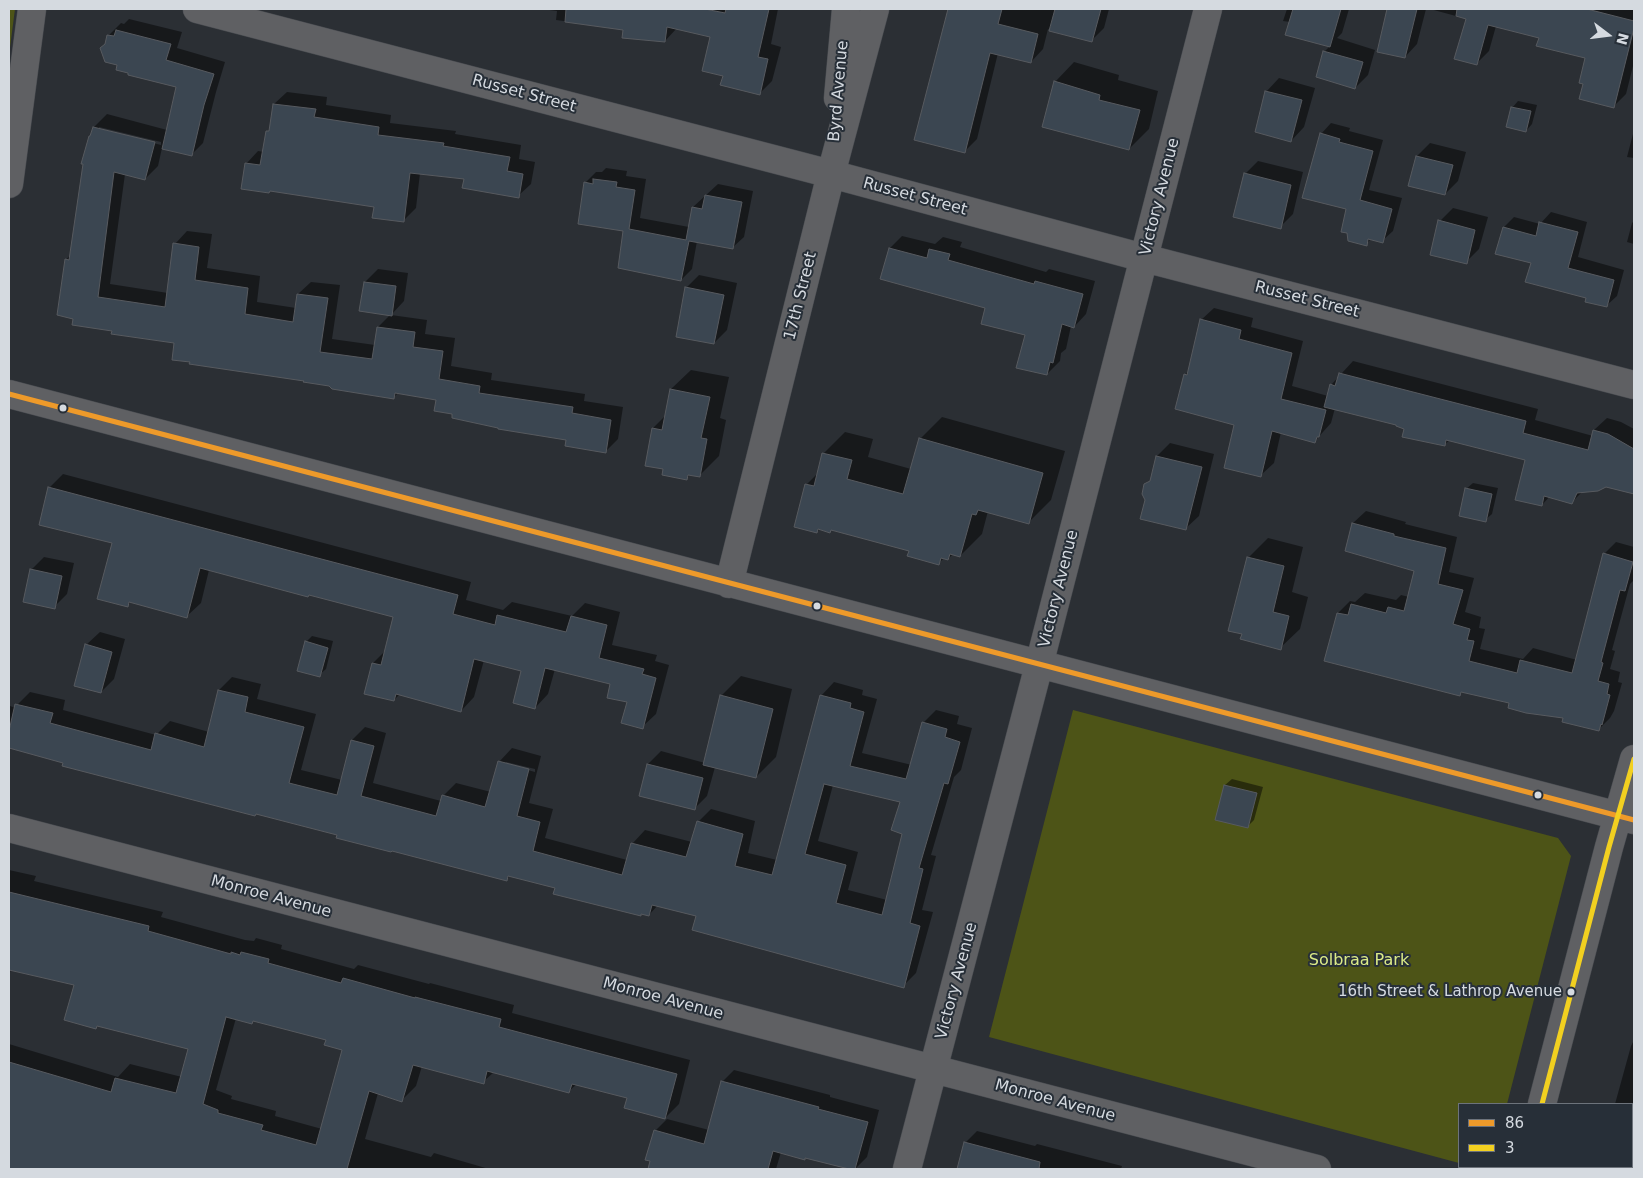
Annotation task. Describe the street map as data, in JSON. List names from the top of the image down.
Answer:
{
  "streets": {
    "street": [
      "Byrd Avenue",
      "Russet Street",
      "Victory Avenue",
      "17th Street",
      "Monroe Avenue"
    ]
  },
  "crossings": [
    ["Byrd Avenue", "Russet Street"],
    ["Byrd Avenue", "17th Street"],
    ["Russet Street", "Victory Avenue"],
    ["Russet Street", "17th Street"],
    ["Victory Avenue", "Monroe Avenue"]
  ],
  "parks": ["Solbraa Park"],
  "places": ["16th Street & Lathrop Avenue"],
  "lines": ["transit line 86", "transit line 3"],
  "legend": ["86", "3"],
  "north": "right"
}
